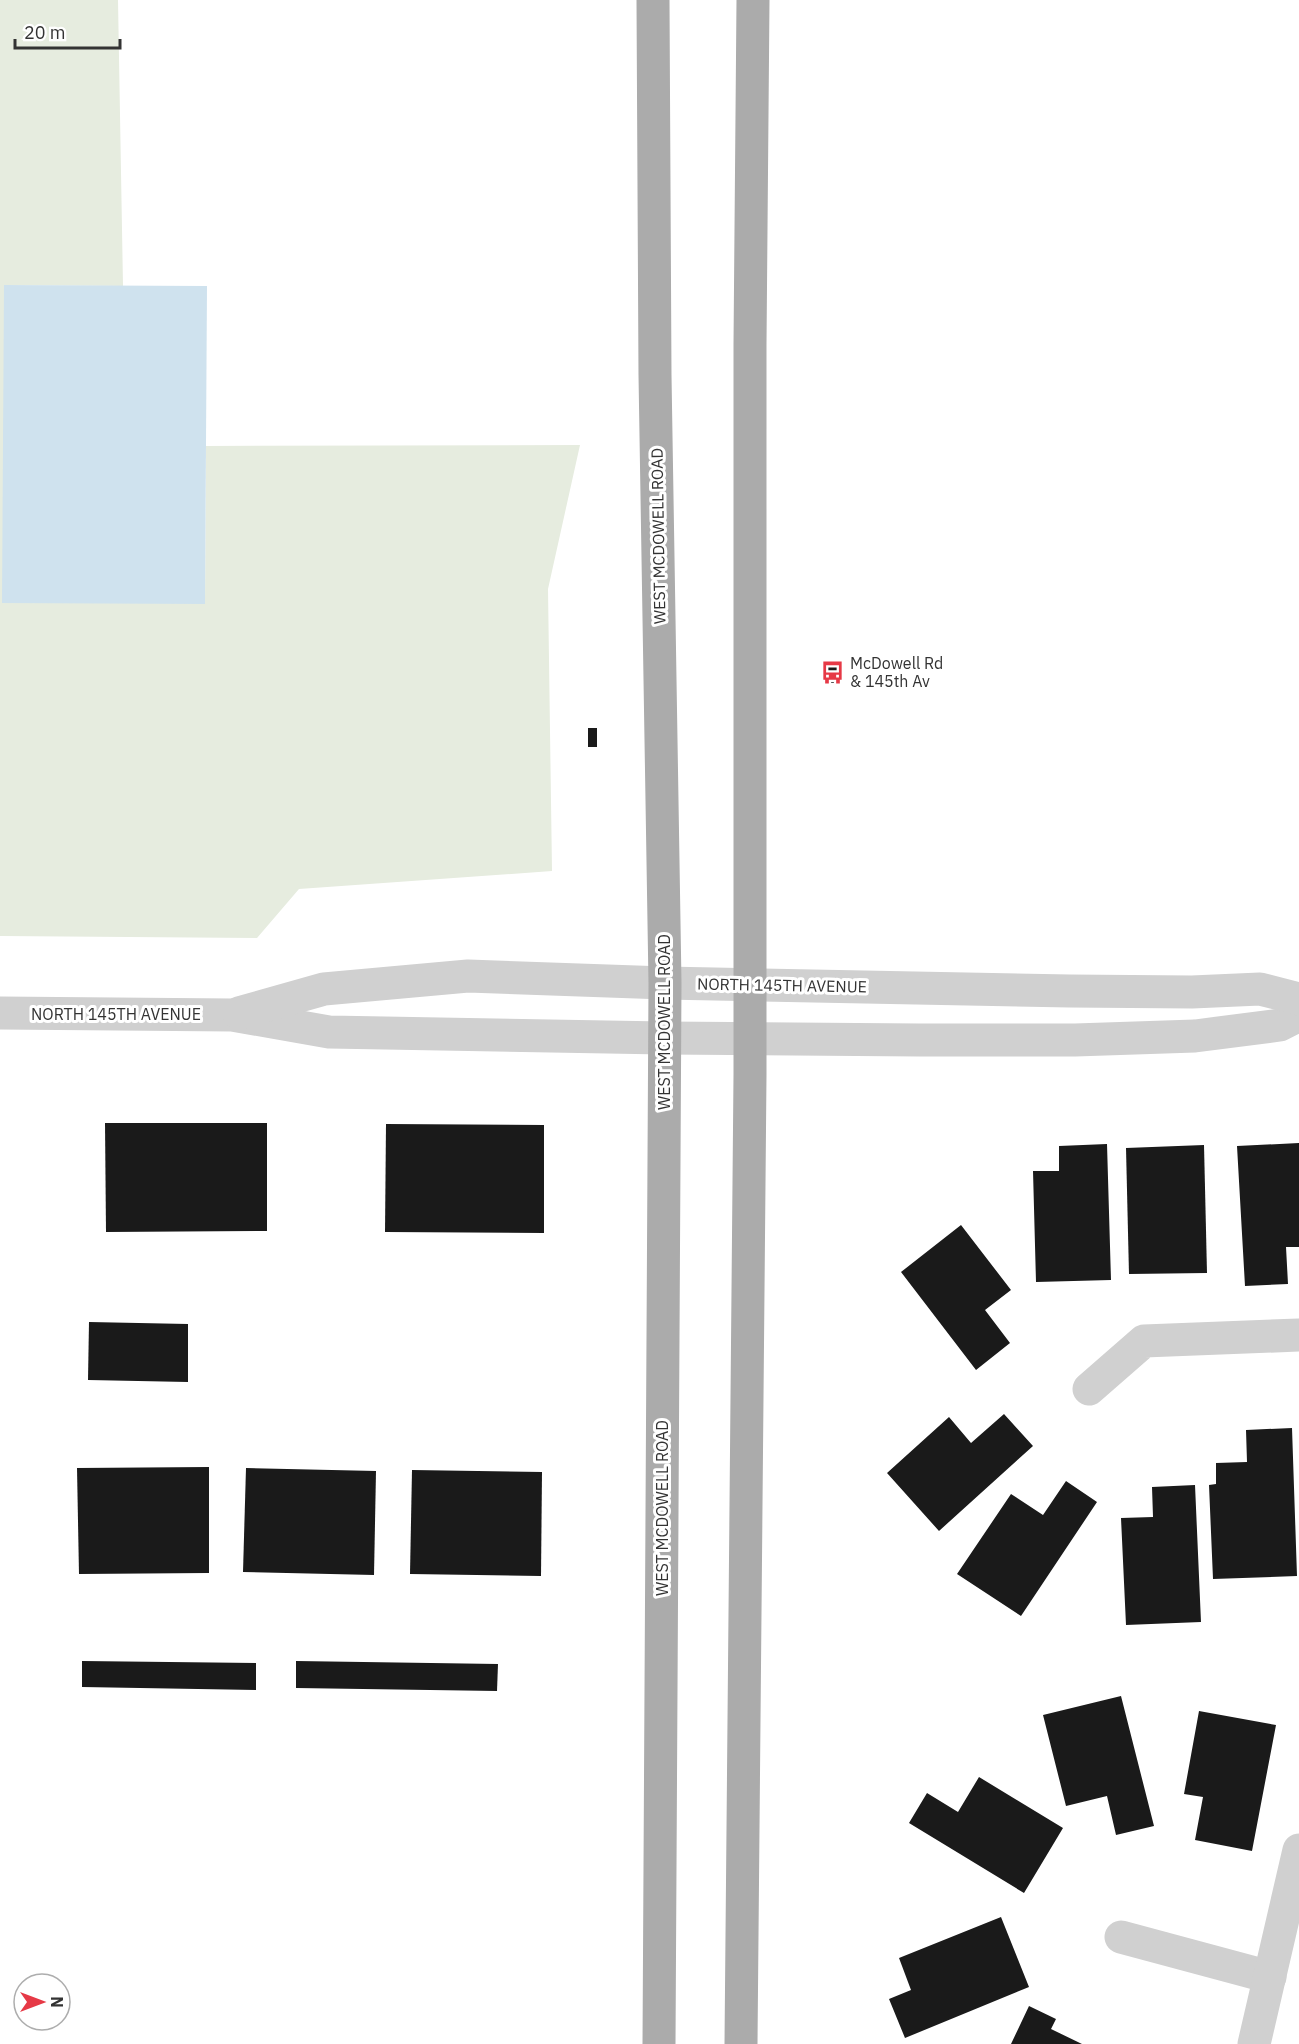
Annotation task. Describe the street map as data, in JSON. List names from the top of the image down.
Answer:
{
  "streets": {
    "main road": ["WEST MCDOWELL ROAD"],
    "street": ["NORTH 145TH AVENUE"]
  },
  "crossings": [
    ["WEST MCDOWELL ROAD", "NORTH 145TH AVENUE"]
  ],
  "places": {
    "bus stop": ["McDowell Rd & 145th Av"]
  },
  "scale_bar": "20 m",
  "north": "right"
}
